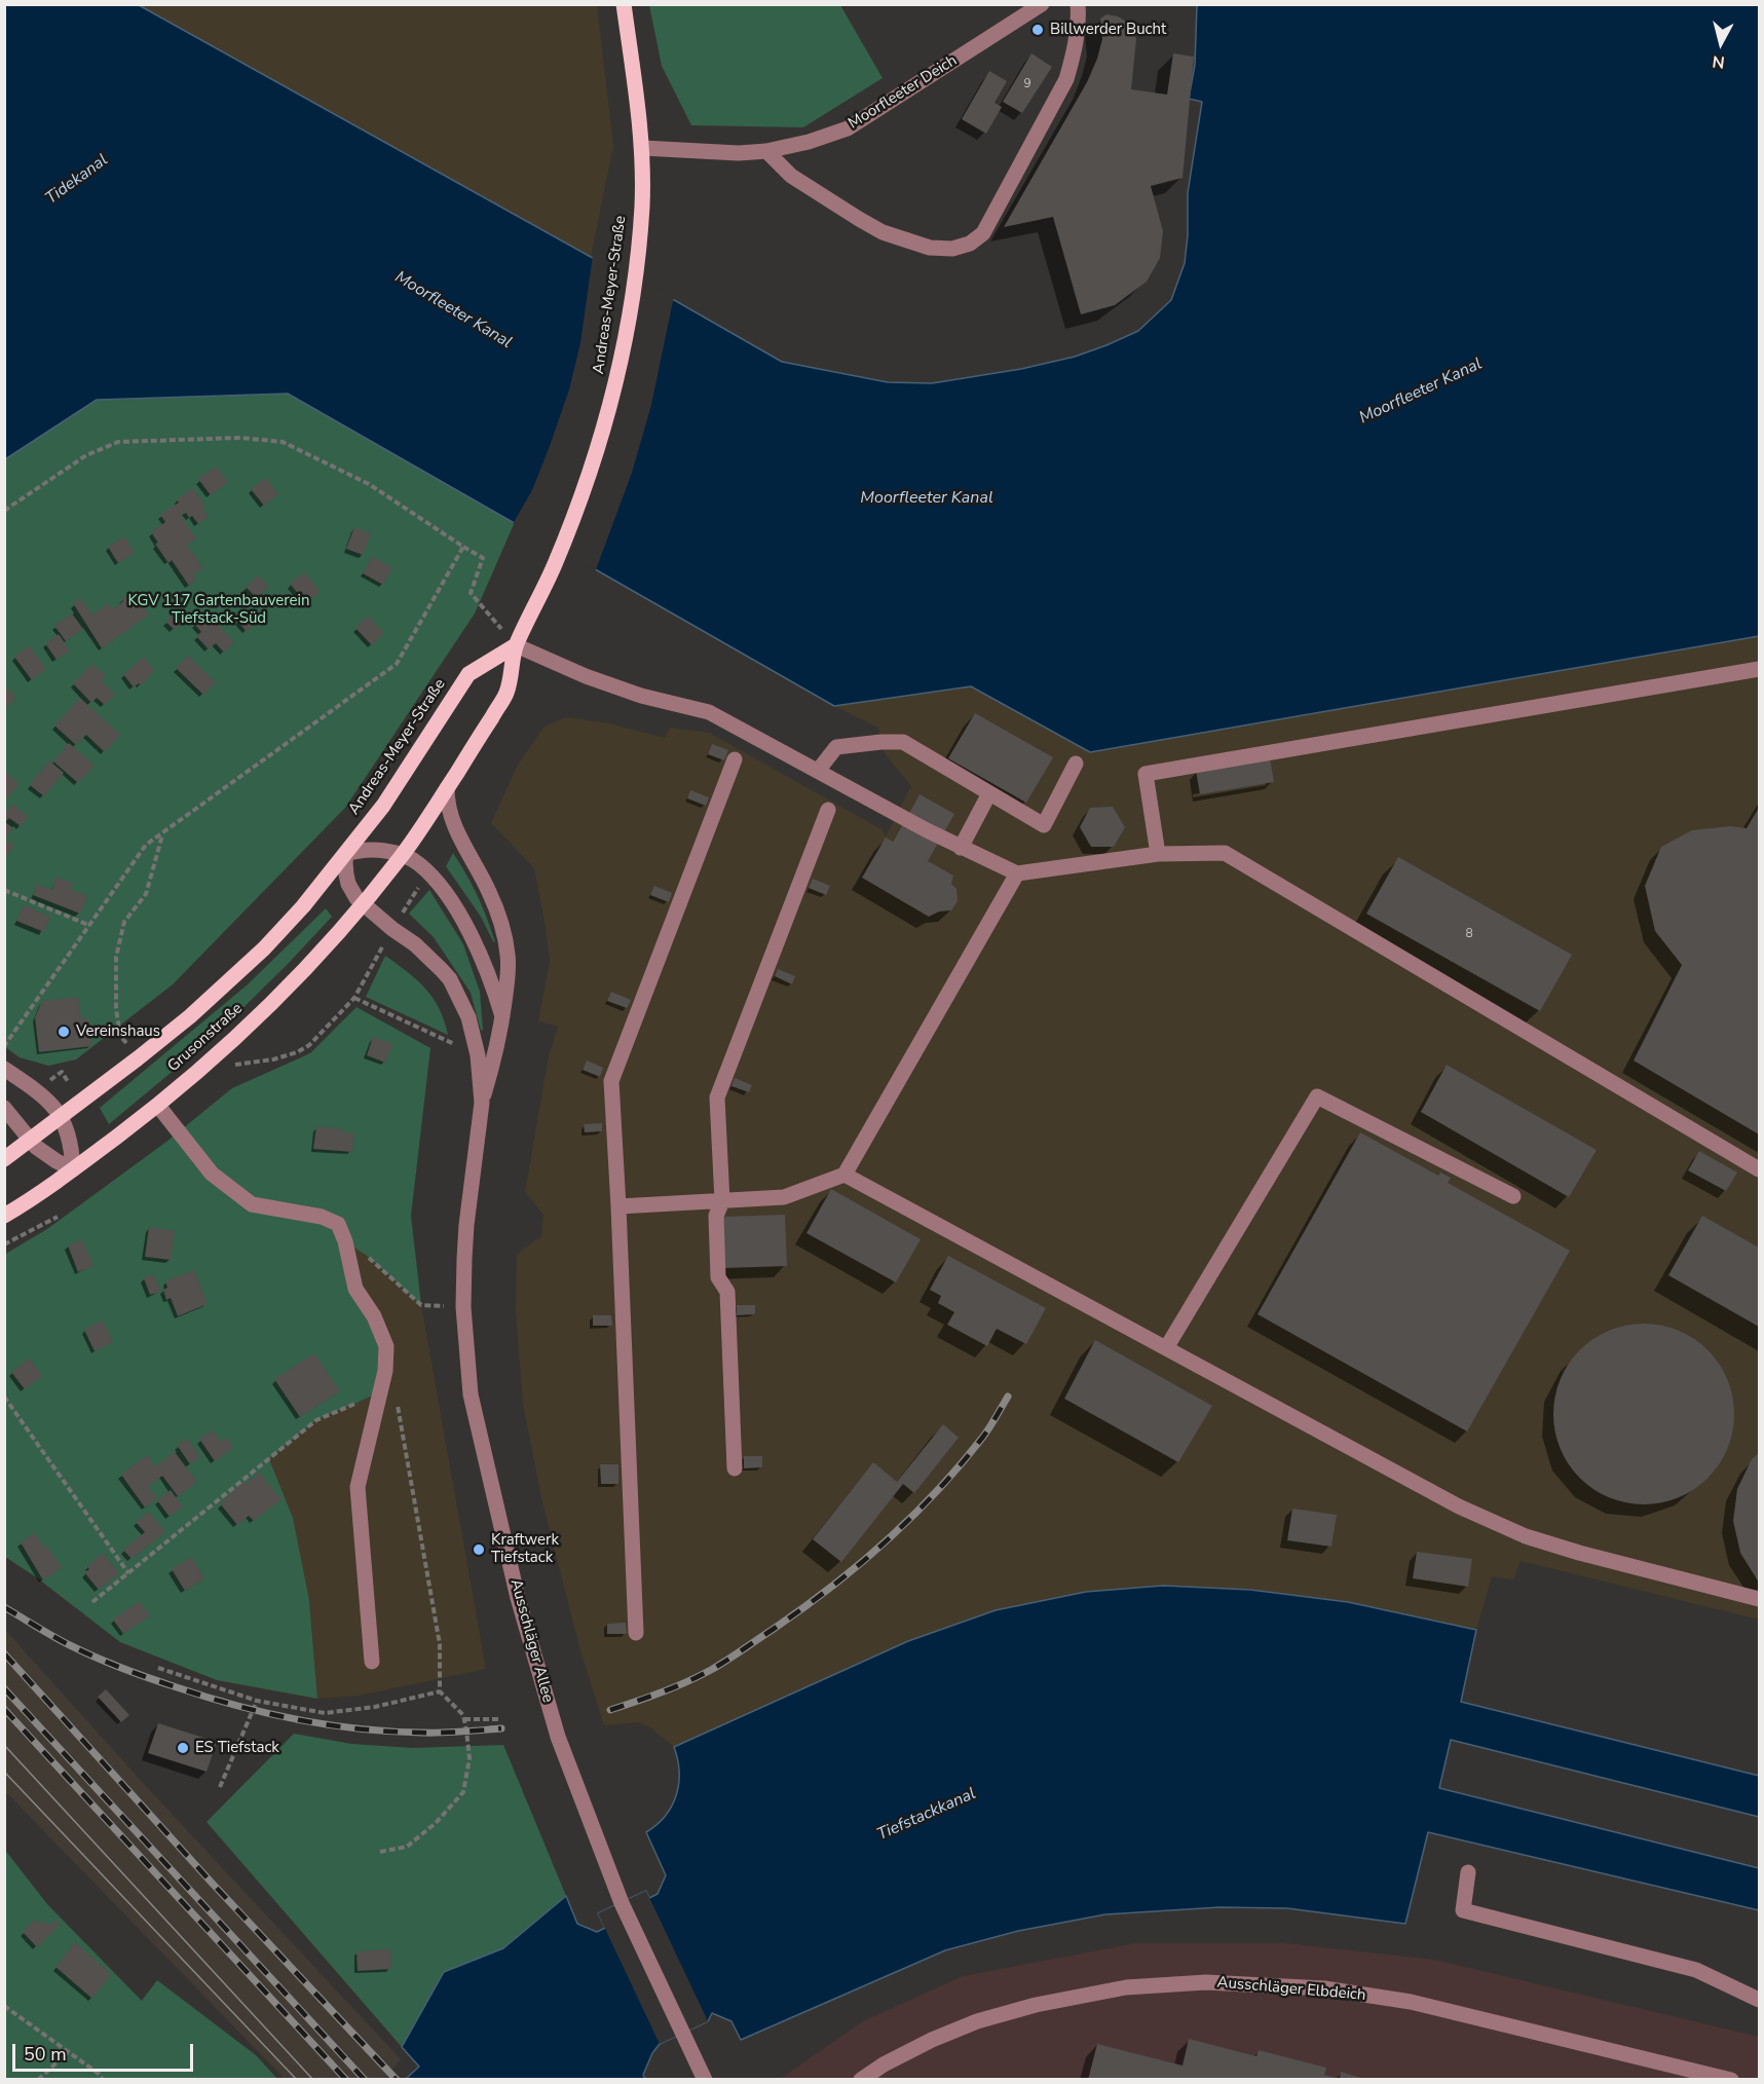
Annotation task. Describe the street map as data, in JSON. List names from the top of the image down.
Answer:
{
  "streets": {
    "main road": ["Andreas-Meyer-Straße", "Grusonstraße"],
    "street": ["Moorfleeter Deich", "Ausschläger Allee", "Ausschläger Elbdeich"]
  },
  "crossings": [
    ["Moorfleeter Deich", "Andreas-Meyer-Straße"],
    ["Andreas-Meyer-Straße", "Grusonstraße"],
    ["Andreas-Meyer-Straße", "Ausschläger Allee"],
    ["Grusonstraße", "Ausschläger Allee"]
  ],
  "water": ["Tidekanal", "Moorfleeter Kanal", "Tiefstackkanal"],
  "parks": ["KGV 117 Gartenbauverein Tiefstack-Süd"],
  "places": [
    "Billwerder Bucht",
    "Vereinshaus",
    "Kraftwerk Tiefstack",
    "ES Tiefstack"
  ],
  "house_numbers": ["9", "8"],
  "scale_bar": "50 m",
  "north": "bottom"
}
